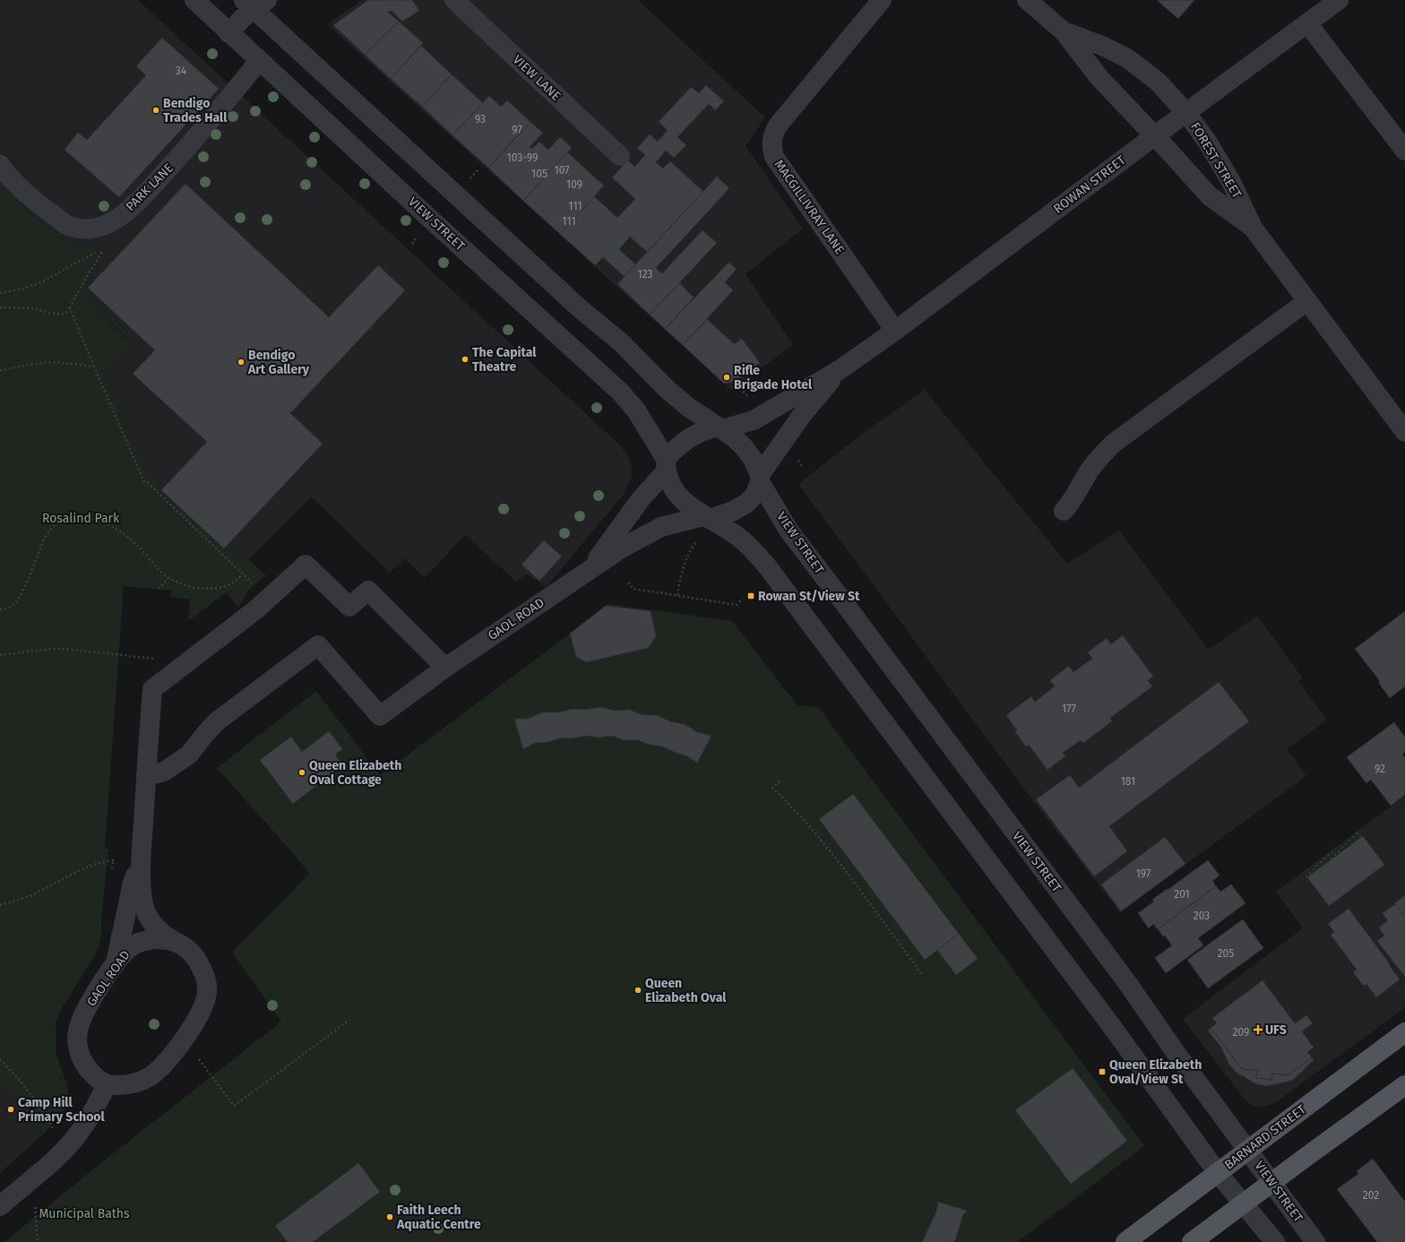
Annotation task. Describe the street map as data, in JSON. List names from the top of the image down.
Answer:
{
  "streets": {
    "main road": ["BARNARD STREET"],
    "street": [
      "VIEW LANE",
      "FOREST STREET",
      "ROWAN STREET",
      "PARK LANE",
      "MACGILLIVRAY LANE",
      "VIEW STREET",
      "GAOL ROAD"
    ]
  },
  "crossings": [
    ["FOREST STREET", "ROWAN STREET"],
    ["ROWAN STREET", "MACGILLIVRAY LANE"],
    ["ROWAN STREET", "VIEW STREET"],
    ["ROWAN STREET", "GAOL ROAD"],
    ["PARK LANE", "VIEW STREET"],
    ["VIEW STREET", "GAOL ROAD"],
    ["VIEW STREET", "BARNARD STREET"]
  ],
  "parks": ["Rosalind Park", "Municipal Baths"],
  "places": {
    "other": [
      "Bendigo Trades Hall",
      "The Capital Theatre",
      "Bendigo Art Gallery",
      "Rifle Brigade Hotel",
      "Queen Elizabeth Oval Cottage",
      "Queen Elizabeth Oval",
      "Camp Hill Primary School",
      "Faith Leech Aquatic Centre"
    ],
    "transit": ["Rowan St/View St", "Queen Elizabeth Oval/View St"],
    "health": ["UFS"]
  },
  "house_numbers": [
    "34",
    "93",
    "97",
    "103-99",
    "107",
    "105",
    "109",
    "111",
    "111",
    "123",
    "177",
    "92",
    "181",
    "197",
    "201",
    "203",
    "205",
    "209",
    "202"
  ]
}
